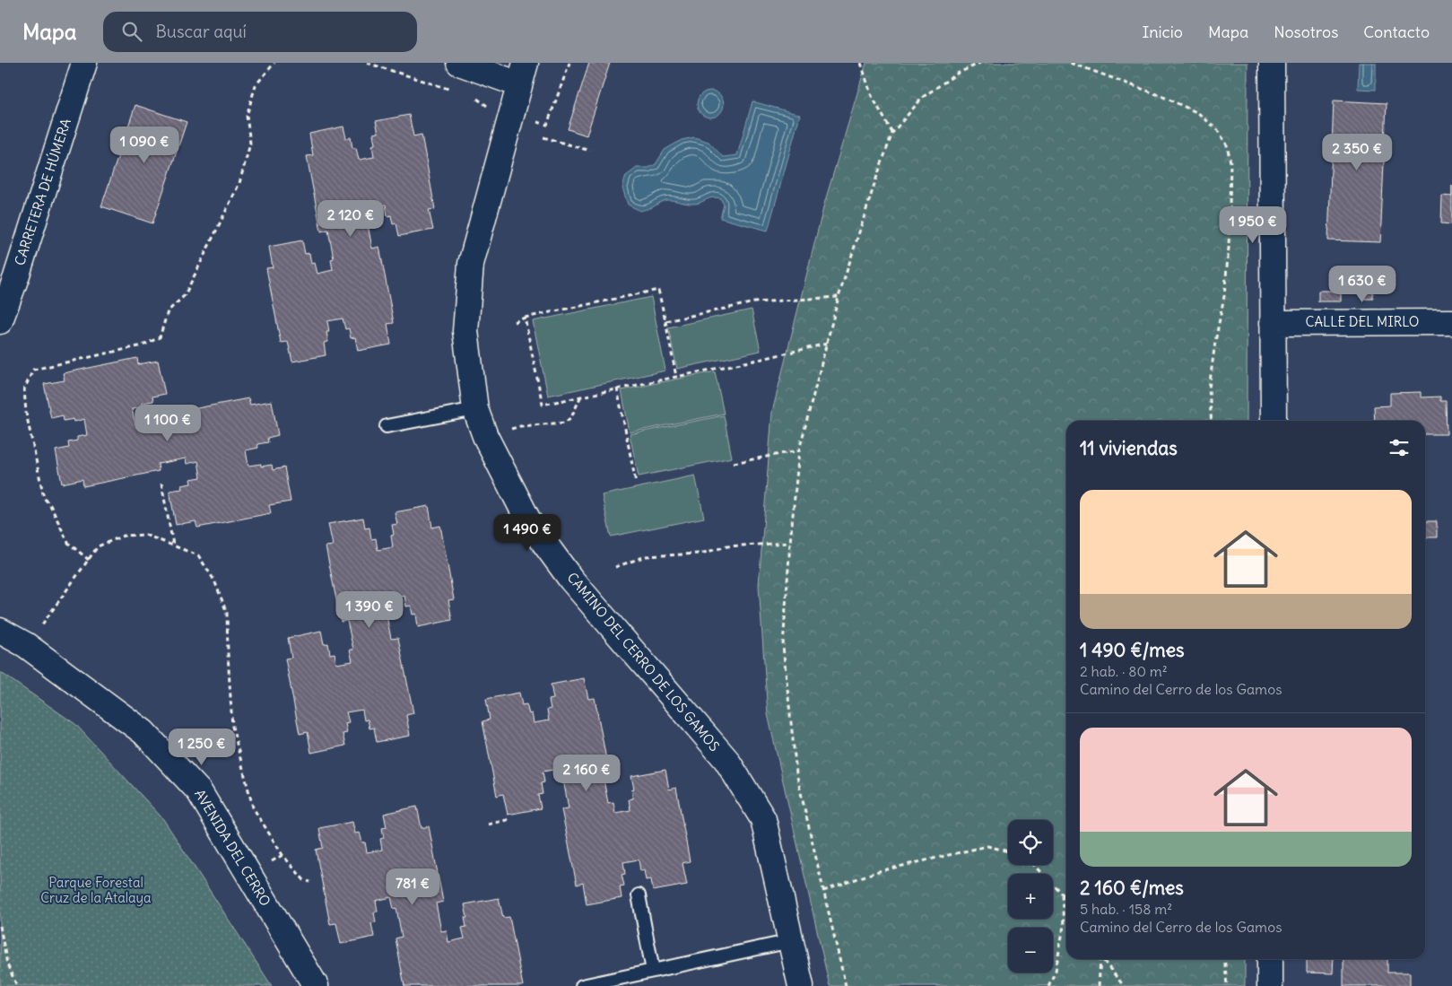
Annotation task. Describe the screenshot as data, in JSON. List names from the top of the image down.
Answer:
{
  "streets": {
    "street": [
      "CARRETERA DE HÚMERA",
      "CALLE DEL MIRLO",
      "CAMINO DEL CERRO DE LOS GAMOS",
      "AVENIDA DEL CERRO"
    ]
  },
  "parks": ["Parque Forestal Cruz de la Atalaya"],
  "page": {
    "header": "Mapa",
    "search": "Buscar aquí",
    "nav": [
      "Inicio",
      "Mapa",
      "Nosotros",
      "Contacto"
    ],
    "price": [
      "1 090 €",
      "2 350 €",
      "2 120 €",
      "1 950 €",
      "1 630 €",
      "1 100 €",
      "1 490 €",
      "1 390 €",
      "1 250 €",
      "2 160 €",
      "781 €"
    ],
    "heading": "11 viviendas",
    "list": [
      {
        "name": "1 490 €/mes",
        "note": "2 hab. · 80 m² · Camino del Cerro de los Gamos"
      },
      {
        "name": "2 160 €/mes",
        "note": "5 hab. · 158 m² · Camino del Cerro de los Gamos"
      }
    ],
    "map_buttons": ["+", "−"]
  }
}
